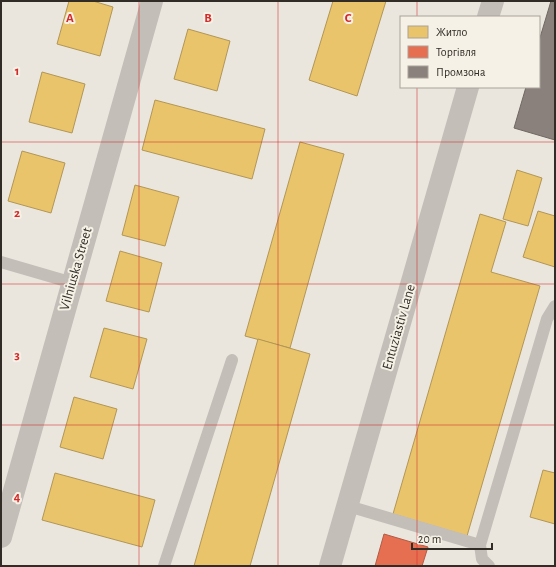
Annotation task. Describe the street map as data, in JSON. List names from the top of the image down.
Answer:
{
  "streets": {
    "street": ["Vilniuska Street", "Entuziastiv Lane"]
  },
  "legend": ["Житло", "Торгівля", "Промзона"],
  "scale_bar": "20 m",
  "grid": {
    "columns": ["A", "B", "C"],
    "rows": [
      "1",
      "2",
      "3",
      "4"
    ]
  }
}
